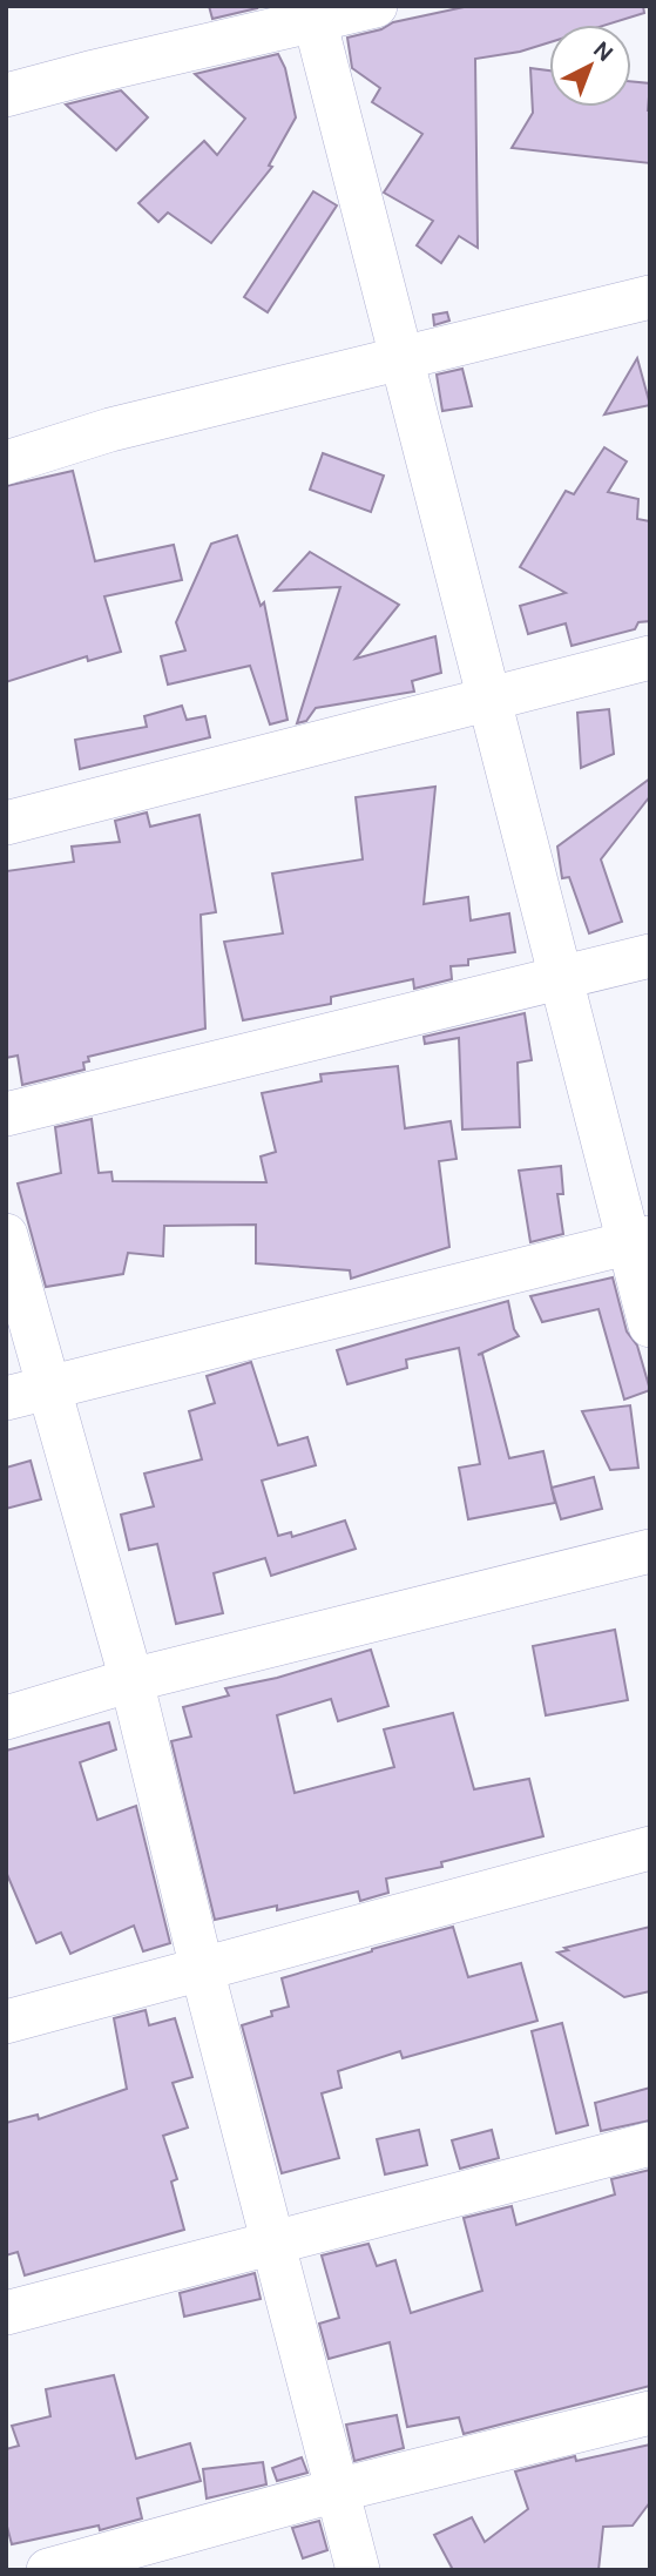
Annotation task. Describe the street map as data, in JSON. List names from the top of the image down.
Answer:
{
  "north": "top right"
}
